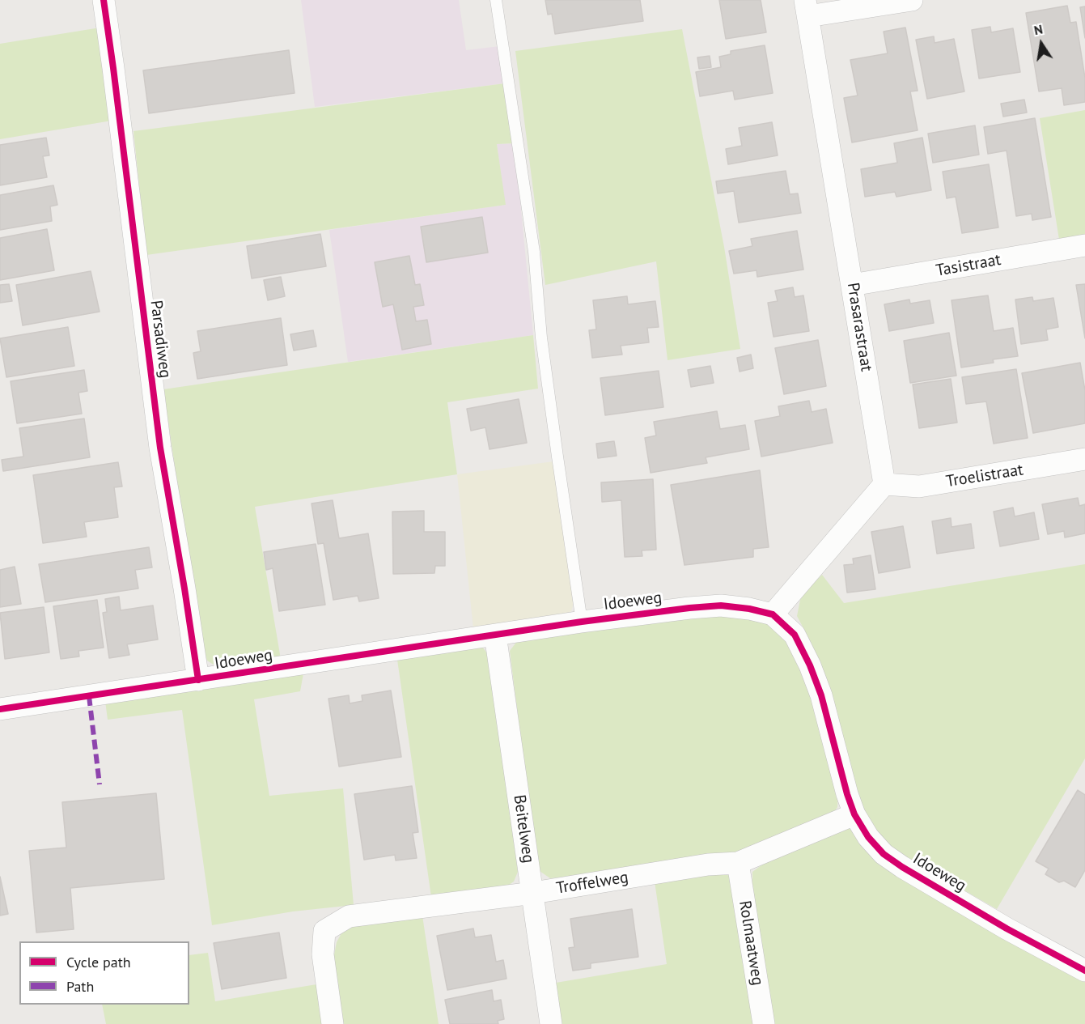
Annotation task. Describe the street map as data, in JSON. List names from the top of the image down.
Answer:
{
  "streets": {
    "street": [
      "Tasistraat",
      "Prasarastraat",
      "Parsadiweg",
      "Troelistraat",
      "Idoeweg",
      "Beitelweg",
      "Troffelweg",
      "Rolmaatweg"
    ]
  },
  "crossings": [
    ["Tasistraat", "Prasarastraat"],
    ["Prasarastraat", "Troelistraat"],
    ["Parsadiweg", "Idoeweg"],
    ["Idoeweg", "Beitelweg"],
    ["Idoeweg", "Troffelweg"],
    ["Beitelweg", "Troffelweg"],
    ["Troffelweg", "Rolmaatweg"]
  ],
  "legend": ["Cycle path", "Path"],
  "north": "top"
}
